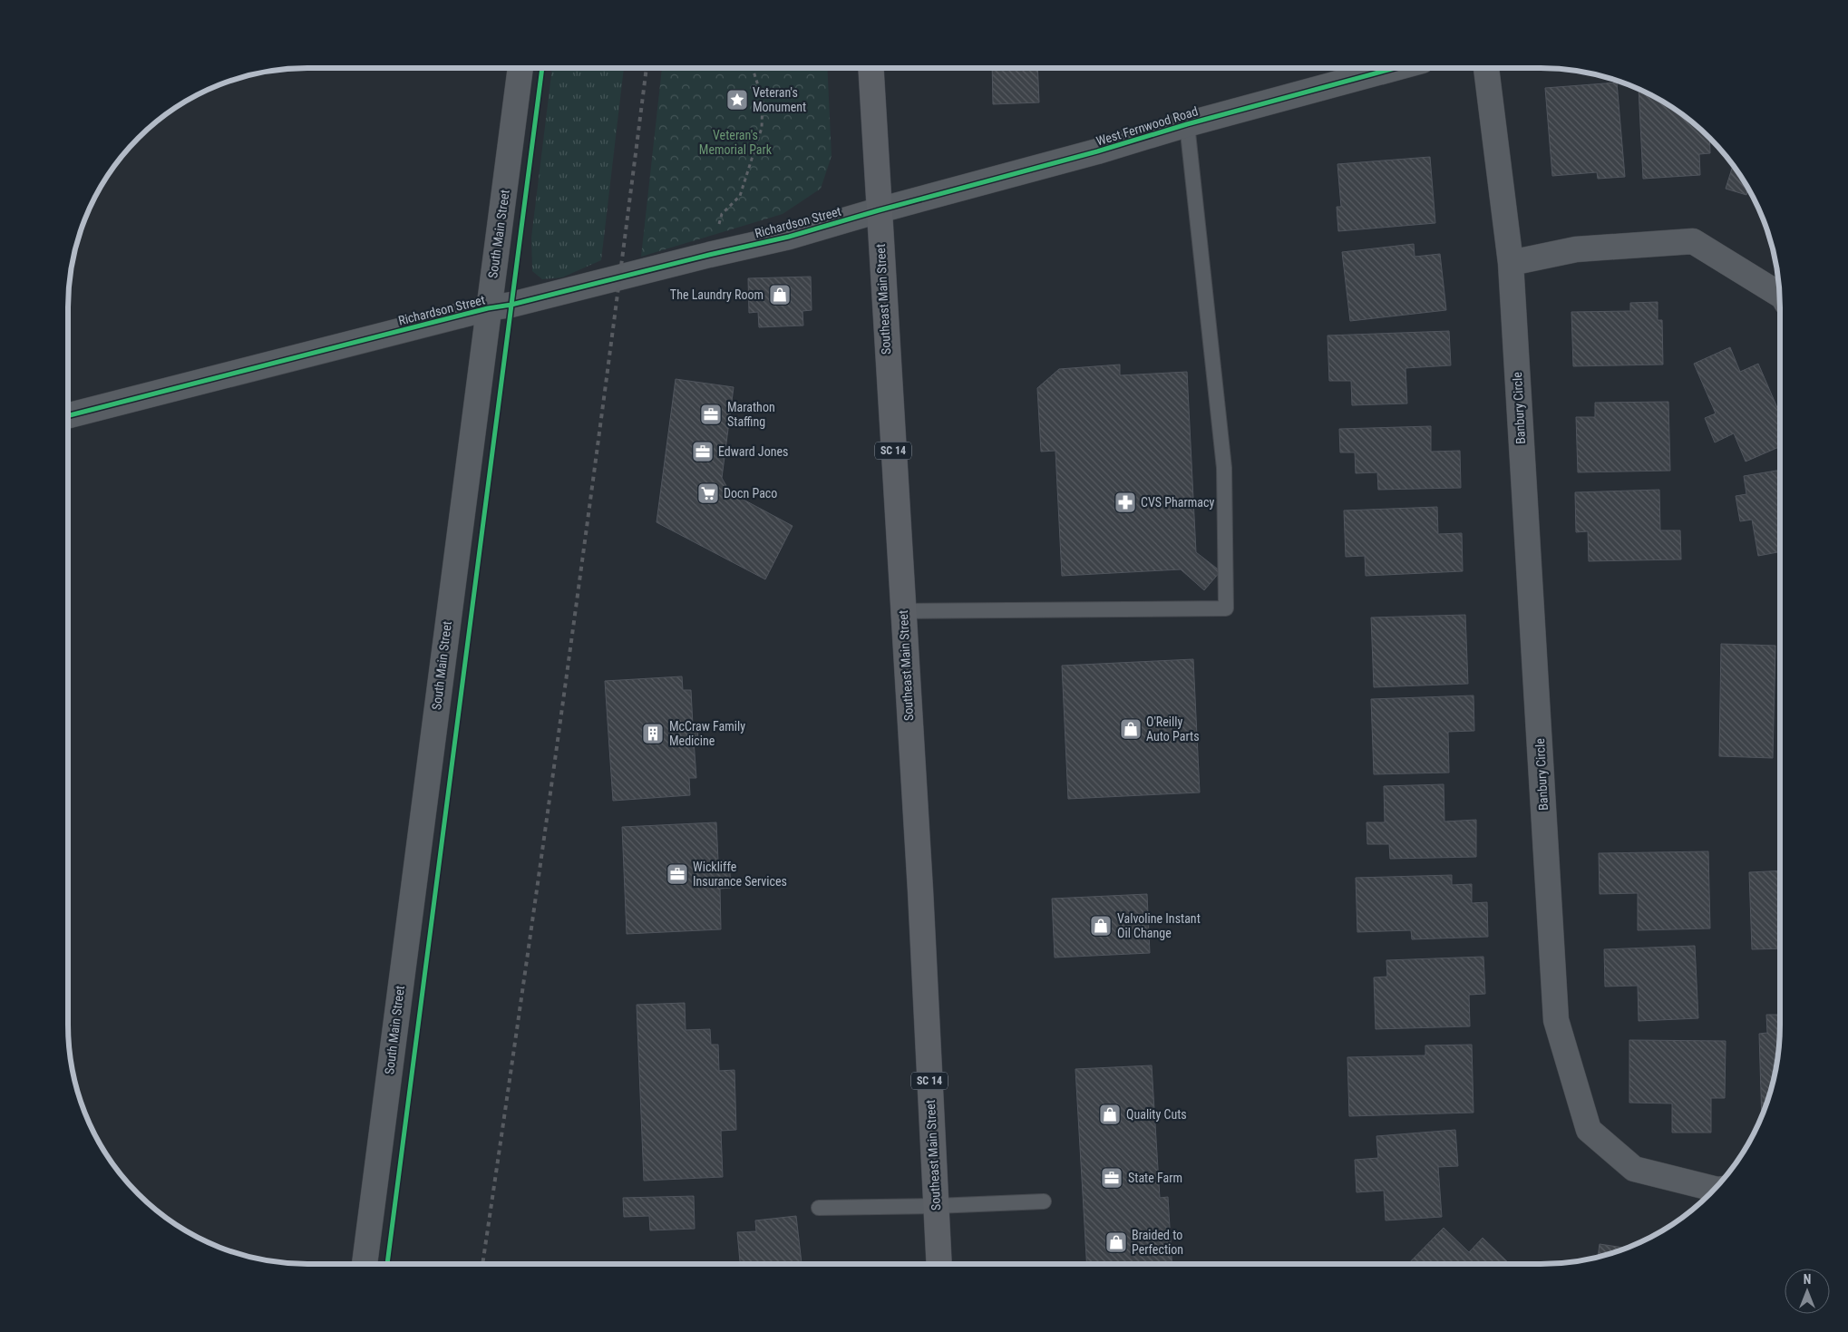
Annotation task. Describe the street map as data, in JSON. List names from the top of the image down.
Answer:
{
  "streets": {
    "main road": ["Southeast Main Street", "SC 14"],
    "street": [
      "West Fernwood Road",
      "Richardson Street",
      "South Main Street",
      "Banbury Circle"
    ]
  },
  "crossings": [
    ["West Fernwood Road", "Richardson Street"],
    ["West Fernwood Road", "Southeast Main Street"],
    ["Richardson Street", "South Main Street"],
    ["Richardson Street", "Southeast Main Street"]
  ],
  "parks": ["Veteran's Memorial Park"],
  "places": {
    "place": ["Veteran's Monument"],
    "shop": [
      "The Laundry Room",
      "O'Reilly Auto Parts",
      "Valvoline Instant Oil Change",
      "Quality Cuts",
      "Braided to Perfection"
    ],
    "office": [
      "Marathon Staffing",
      "Edward Jones",
      "Wickliffe Insurance Services",
      "State Farm"
    ],
    "supermarket": ["Docn Paco"],
    "pharmacy": ["CVS Pharmacy"],
    "building": ["McCraw Family Medicine"]
  },
  "north": "top"
}
